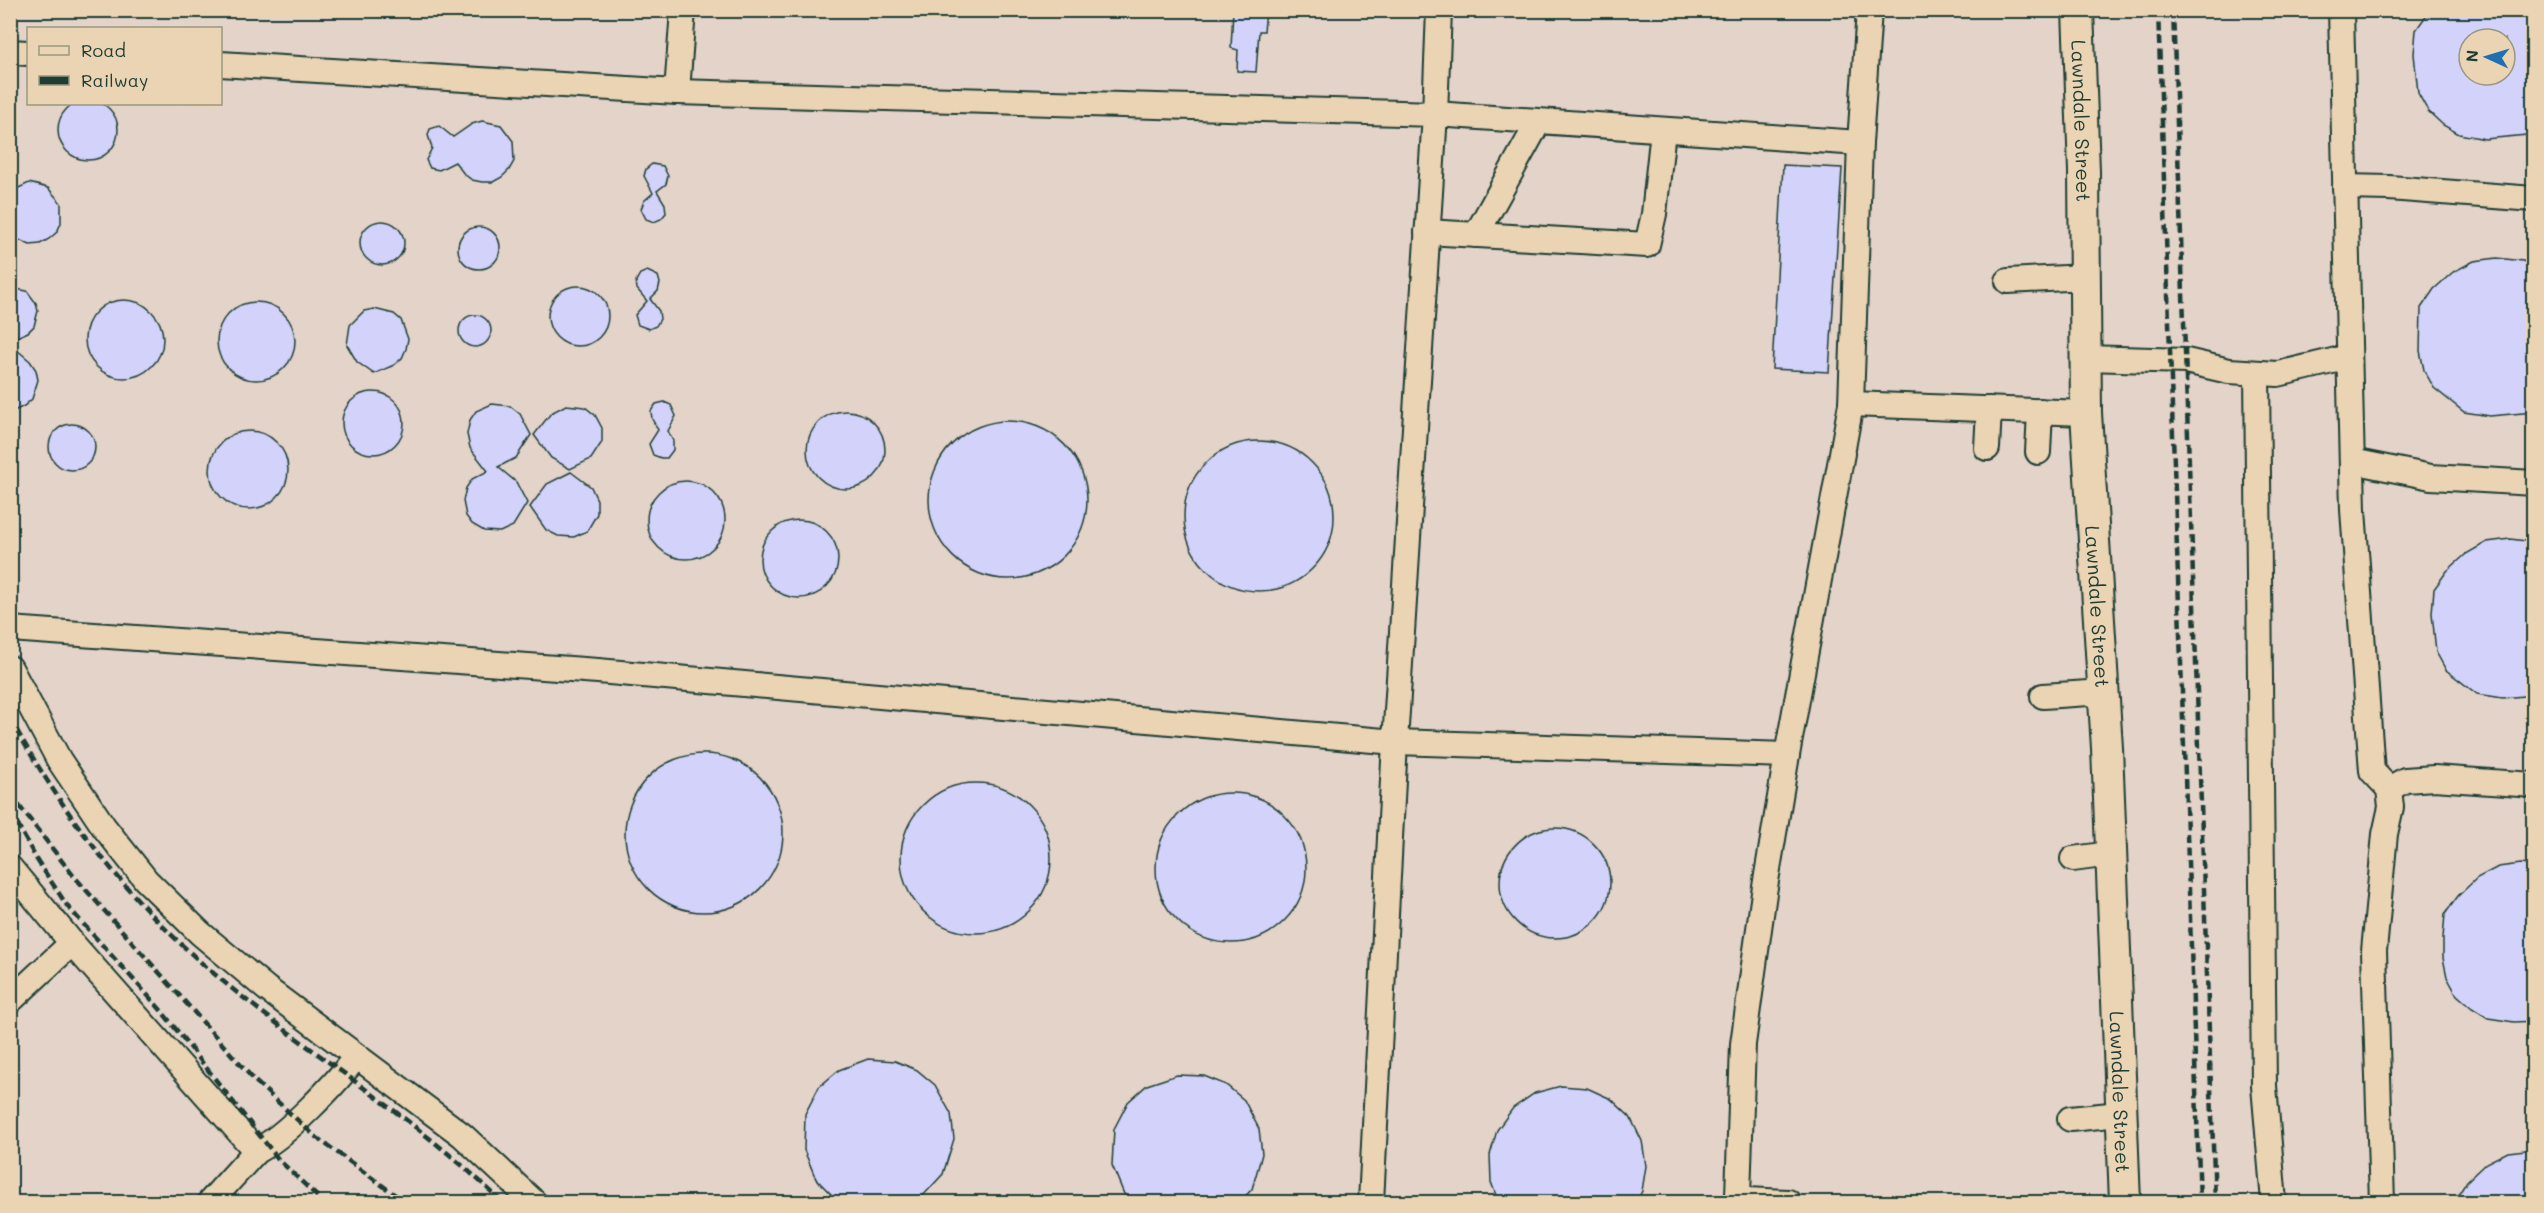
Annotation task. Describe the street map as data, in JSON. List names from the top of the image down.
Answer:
{
  "streets": {
    "main road": ["Lawndale Street"]
  },
  "legend": ["Road", "Railway"],
  "north": "left"
}
